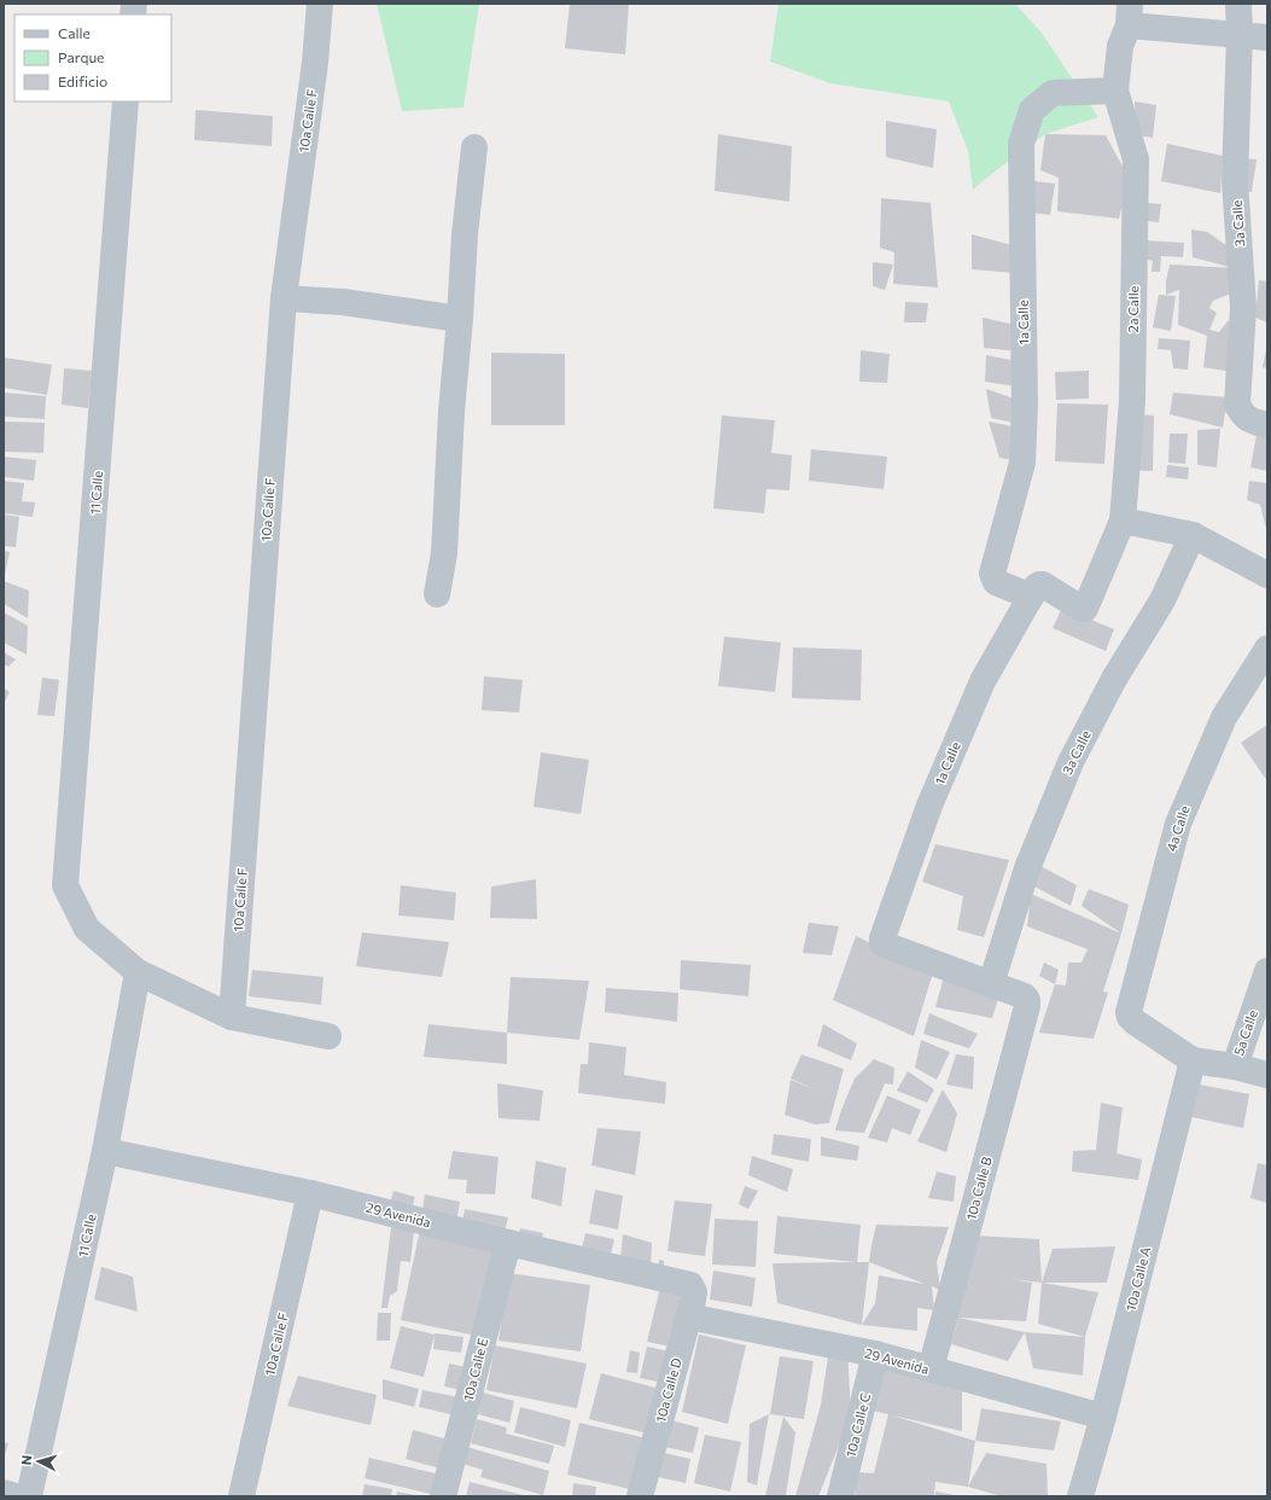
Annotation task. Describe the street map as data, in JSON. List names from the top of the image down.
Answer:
{
  "streets": {
    "street": [
      "10a Calle F",
      "3a Calle",
      "2a Calle",
      "1a Calle",
      "11 Calle",
      "4a Calle",
      "5a Calle",
      "10a Calle B",
      "29 Avenida",
      "10a Calle A",
      "10a Calle E",
      "10a Calle D",
      "10a Calle C"
    ]
  },
  "crossings": [
    ["10a Calle F", "29 Avenida"],
    ["3a Calle", "1a Calle"],
    ["3a Calle", "10a Calle B"],
    ["2a Calle", "1a Calle"],
    ["1a Calle", "10a Calle B"],
    ["11 Calle", "29 Avenida"],
    ["4a Calle", "10a Calle A"],
    ["10a Calle B", "29 Avenida"],
    ["29 Avenida", "10a Calle A"],
    ["29 Avenida", "10a Calle E"],
    ["29 Avenida", "10a Calle D"],
    ["29 Avenida", "10a Calle C"]
  ],
  "legend": ["Calle", "Parque", "Edificio"],
  "north": "left"
}
